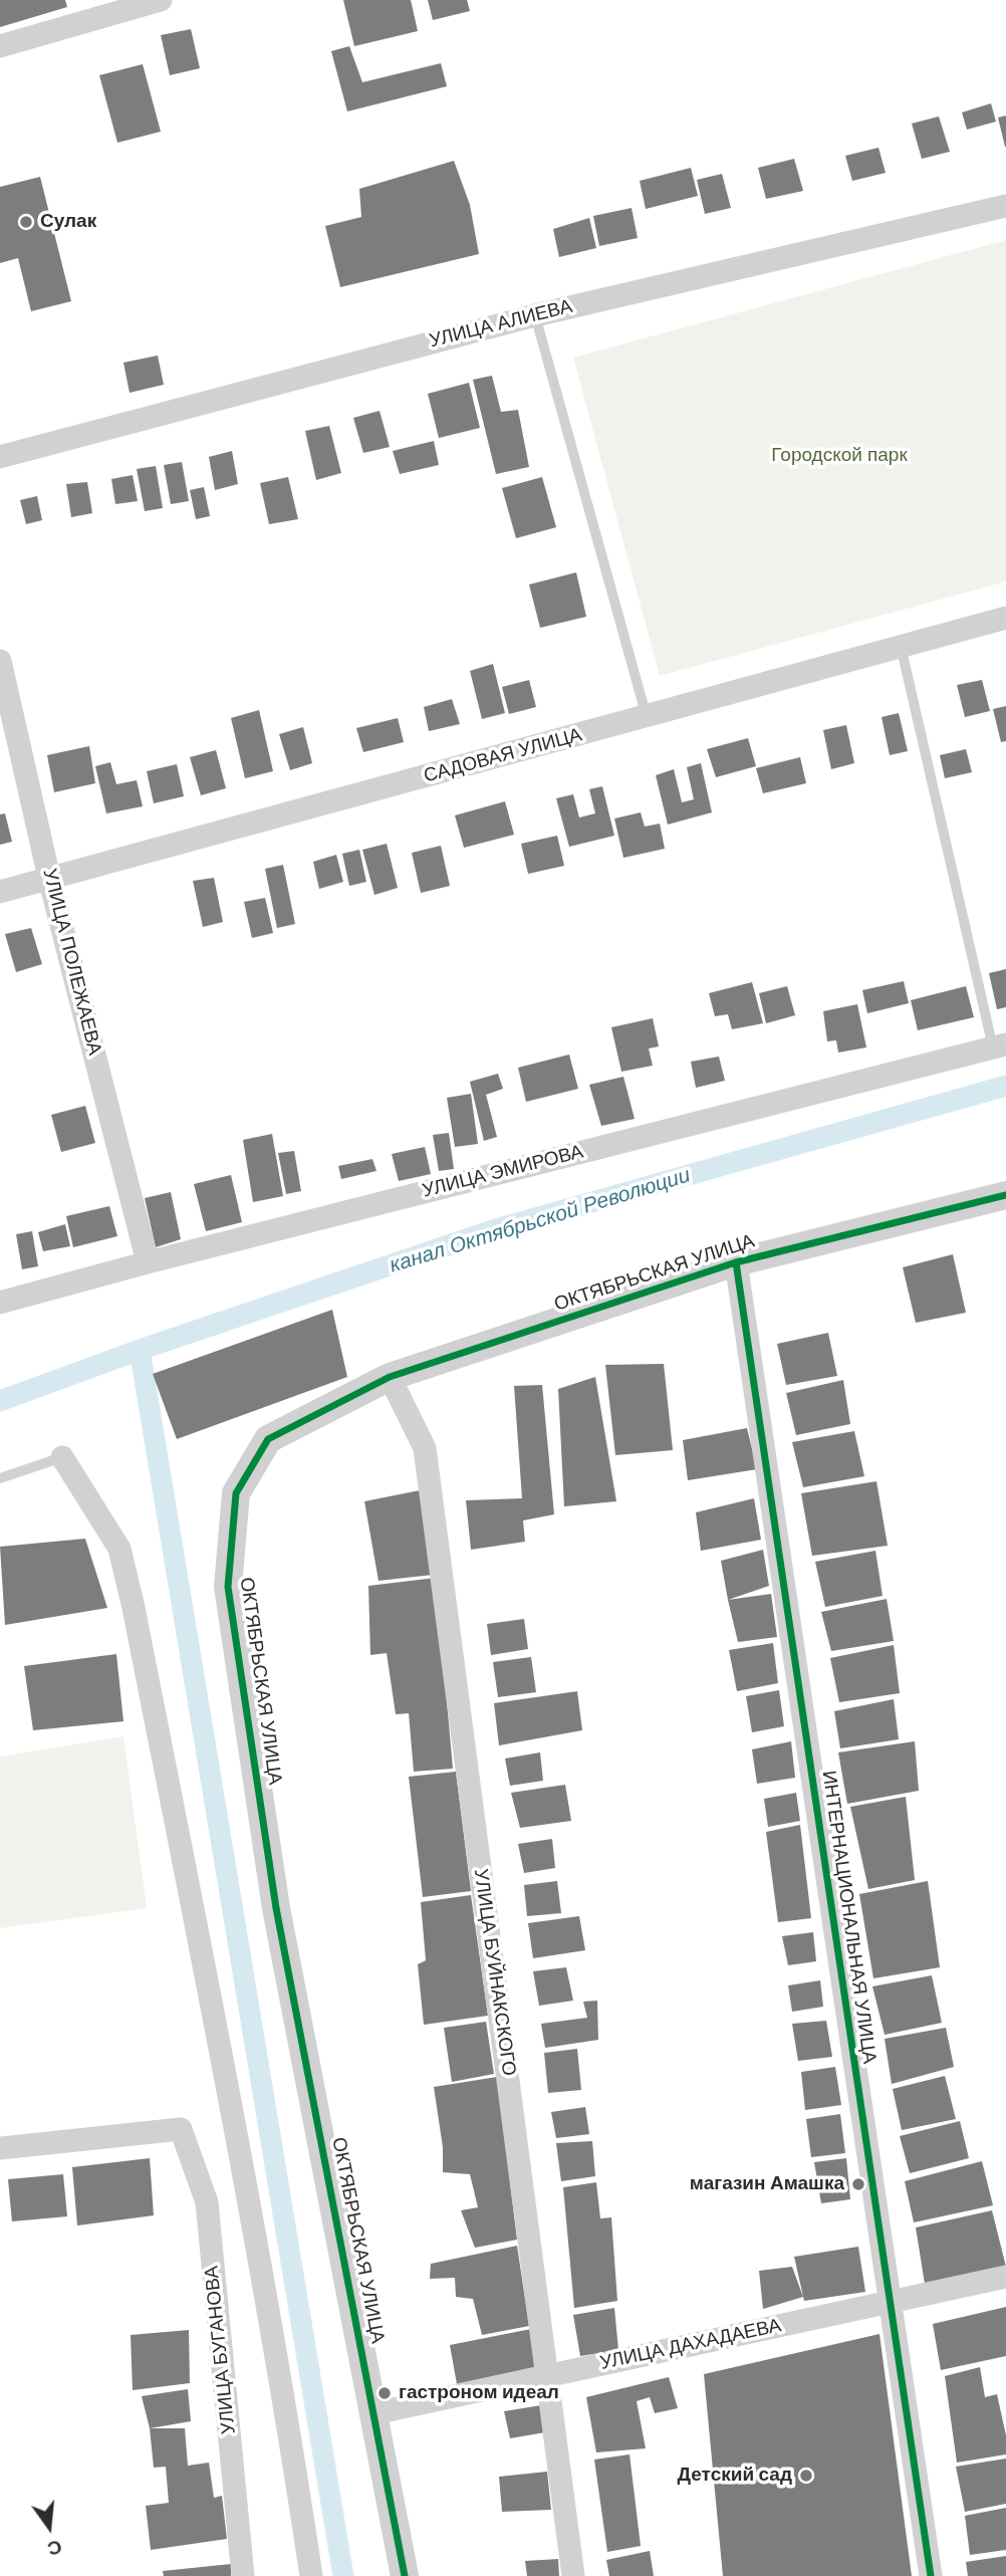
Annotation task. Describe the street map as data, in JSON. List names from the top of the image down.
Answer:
{
  "streets": {
    "street": [
      "УЛИЦА АЛИЕВА",
      "САДОВАЯ УЛИЦА",
      "УЛИЦА ПОЛЕЖАЕВА",
      "УЛИЦА ЭМИРОВА",
      "ОКТЯБРЬСКАЯ УЛИЦА",
      "ИНТЕРНАЦИОНАЛЬНАЯ УЛИЦА",
      "УЛИЦА БУЙНАКСКОГО",
      "УЛИЦА ДАХАДАЕВА",
      "УЛИЦА БУГАНОВА"
    ]
  },
  "crossings": [
    ["САДОВАЯ УЛИЦА", "УЛИЦА ПОЛЕЖАЕВА"],
    ["УЛИЦА ПОЛЕЖАЕВА", "УЛИЦА ЭМИРОВА"],
    ["ОКТЯБРЬСКАЯ УЛИЦА", "ИНТЕРНАЦИОНАЛЬНАЯ УЛИЦА"],
    ["ОКТЯБРЬСКАЯ УЛИЦА", "УЛИЦА БУЙНАКСКОГО"],
    ["ОКТЯБРЬСКАЯ УЛИЦА", "УЛИЦА ДАХАДАЕВА"],
    ["ИНТЕРНАЦИОНАЛЬНАЯ УЛИЦА", "УЛИЦА ДАХАДАЕВА"],
    ["УЛИЦА БУЙНАКСКОГО", "УЛИЦА ДАХАДАЕВА"]
  ],
  "water": ["канал Октябрьской Революции"],
  "parks": ["Городской парк"],
  "places": [
    "Сулак",
    "магазин Амашка",
    "гастроном идеал",
    "Детский сад"
  ],
  "north": "bottom"
}
